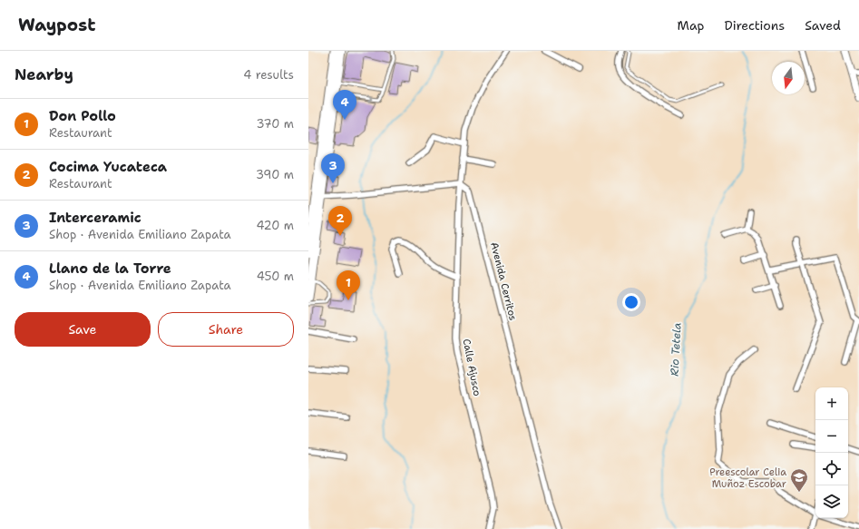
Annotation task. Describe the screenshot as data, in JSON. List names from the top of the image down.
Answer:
{
  "streets": {
    "street": ["Avenida Cerritos", "Calle Ajusco"]
  },
  "crossings": [
    ["Avenida Cerritos", "Calle Ajusco"]
  ],
  "water": ["Rio Tetela"],
  "places": {
    "school or university": ["Preescolar Celia Muñoz Escobar"]
  },
  "north": "bottom",
  "page": {
    "header": "Waypost",
    "nav": ["Map", "Directions", "Saved"],
    "heading": ["Nearby", "4 results"],
    "pins": [
      "4",
      "3",
      "2",
      "1"
    ],
    "list": [
      {
        "mark": "1",
        "name": "Don Pollo",
        "note": "Restaurant",
        "value": "370 m"
      },
      {
        "mark": "2",
        "name": "Cocima Yucateca",
        "note": "Restaurant",
        "value": "390 m"
      },
      {
        "mark": "3",
        "name": "Interceramic",
        "note": "Shop · Avenida Emiliano Zapata",
        "value": "420 m"
      },
      {
        "mark": "4",
        "name": "Llano de la Torre",
        "note": "Shop · Avenida Emiliano Zapata",
        "value": "450 m"
      }
    ],
    "buttons": ["Save", "Share"],
    "map_buttons": ["+", "−"]
  }
}
